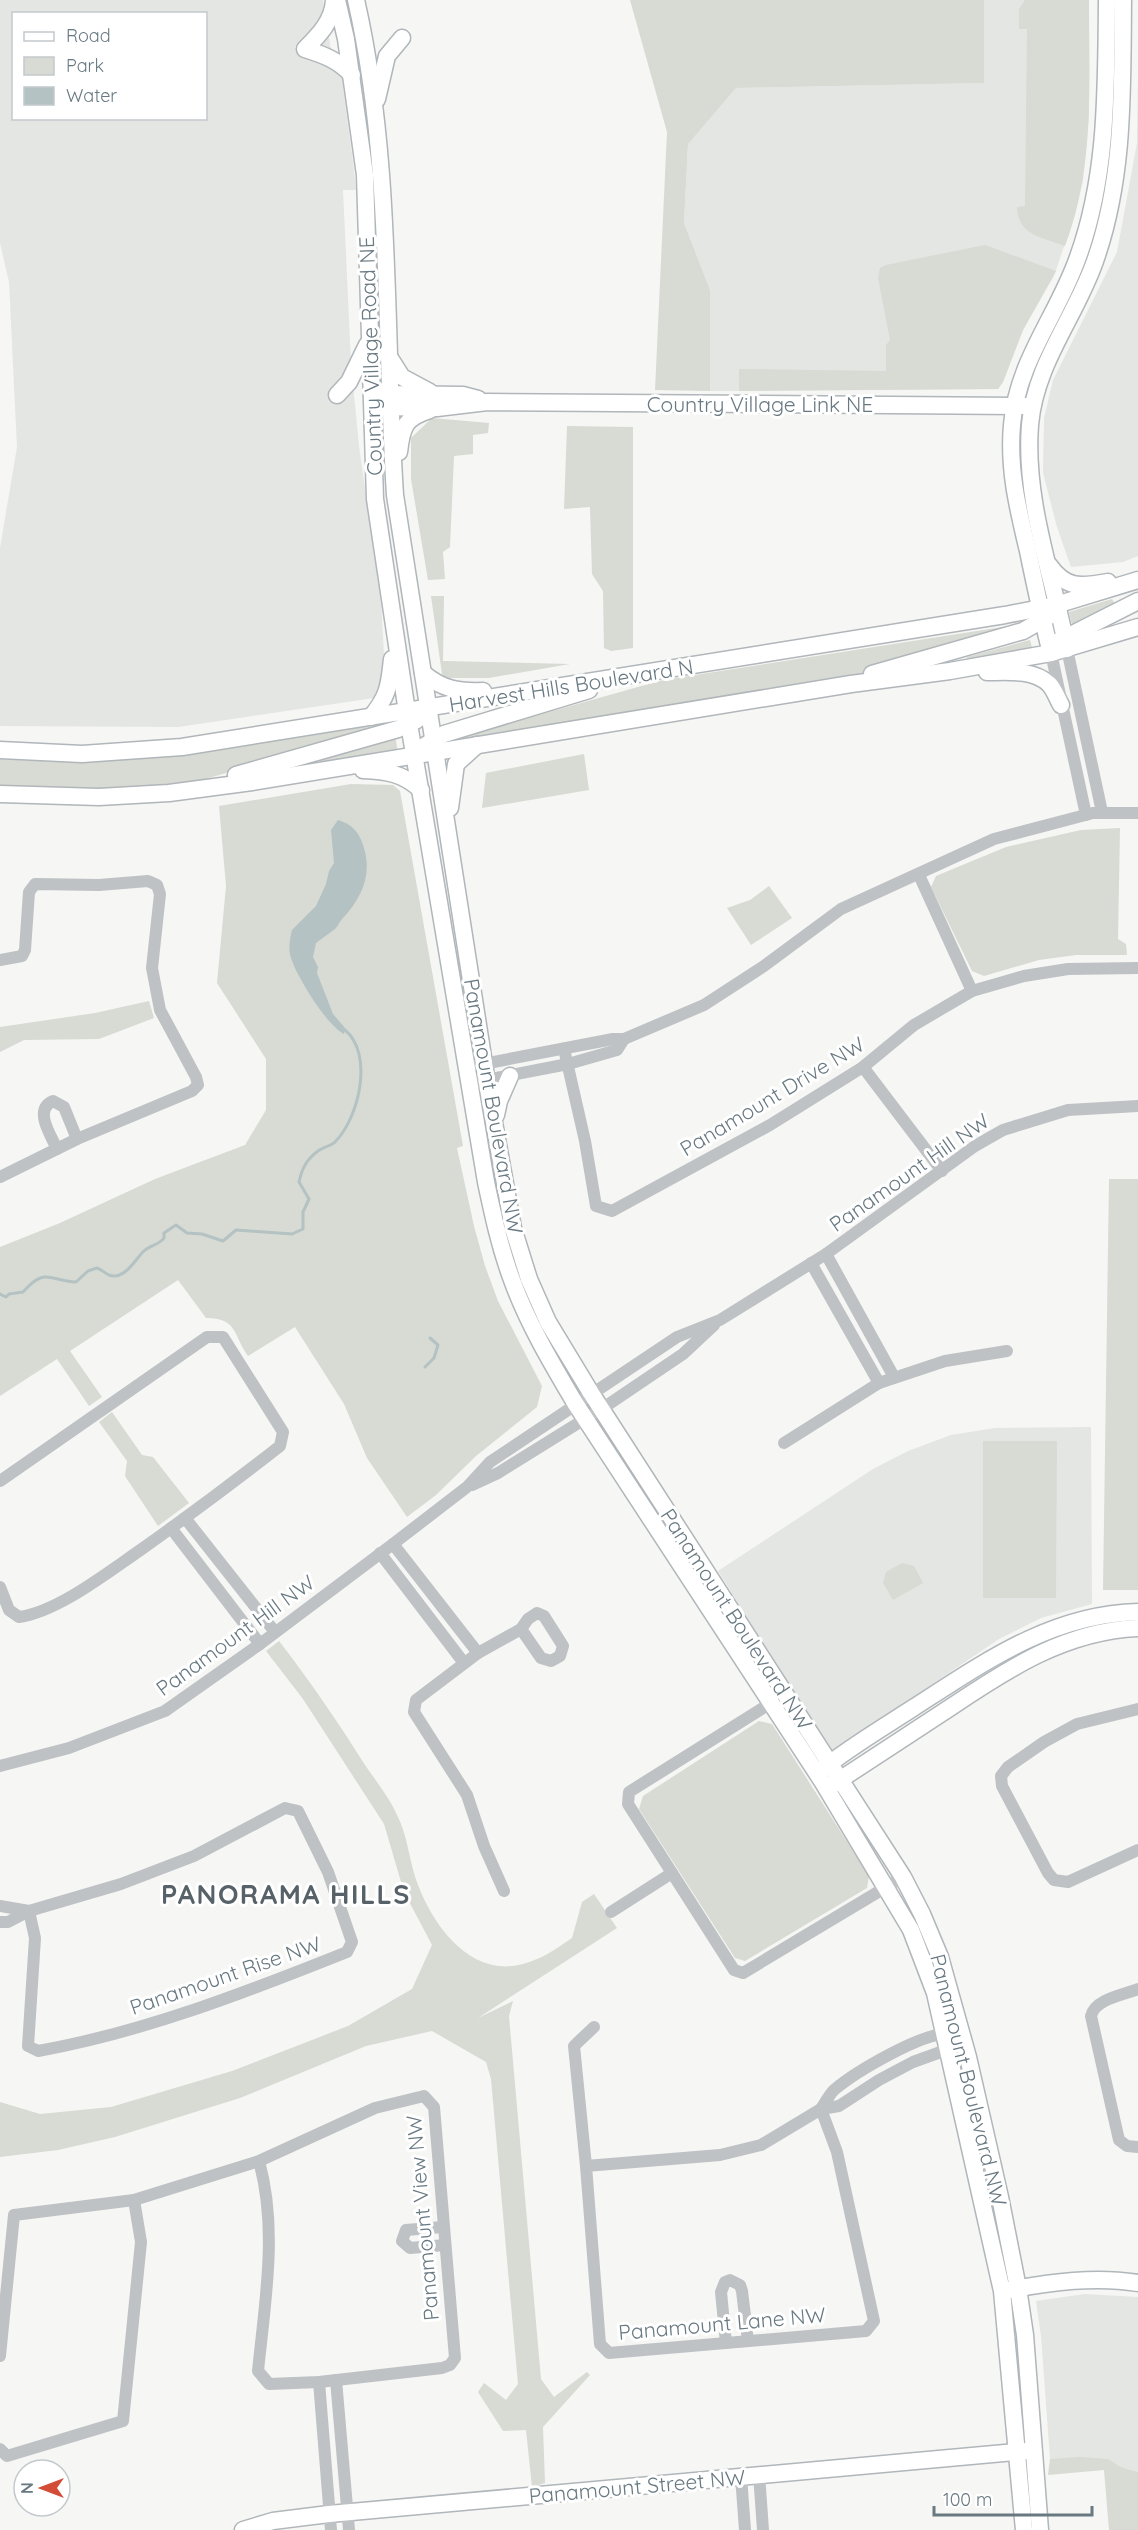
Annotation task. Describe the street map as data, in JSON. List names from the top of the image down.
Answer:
{
  "streets": {
    "street": [
      "Country Village Road NE",
      "Country Village Link NE",
      "Harvest Hills Boulevard N",
      "Panamount Drive NW",
      "Panamount Boulevard NW",
      "Panamount Hill NW",
      "Panamount Rise NW",
      "Panamount View NW",
      "Panamount Lane NW",
      "Panamount Street NW"
    ]
  },
  "crossings": [
    ["Country Village Road NE", "Country Village Link NE"],
    ["Country Village Road NE", "Harvest Hills Boulevard N"],
    ["Country Village Road NE", "Panamount Boulevard NW"],
    ["Harvest Hills Boulevard N", "Panamount Boulevard NW"],
    ["Panamount Boulevard NW", "Panamount Hill NW"],
    ["Panamount Boulevard NW", "Panamount Street NW"]
  ],
  "districts": ["PANORAMA HILLS"],
  "legend": ["Road", "Park", "Water"],
  "scale_bar": "100 m",
  "north": "left"
}
